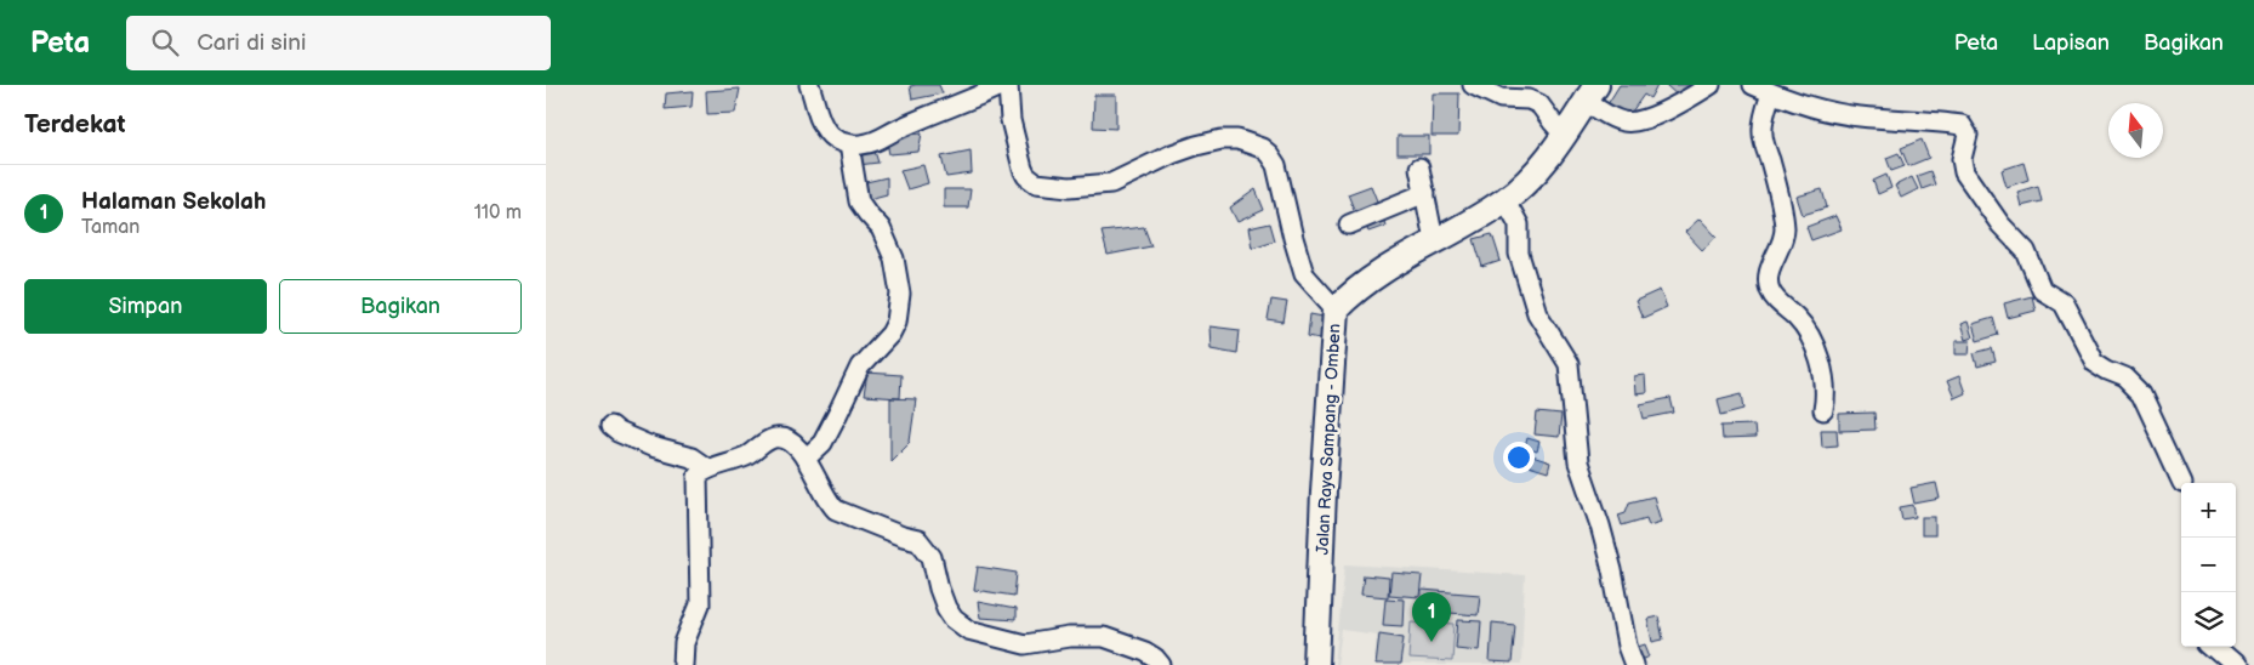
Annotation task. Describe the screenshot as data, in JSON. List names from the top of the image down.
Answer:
{
  "streets": {
    "main road": ["Jalan Raya Sampang - Omben"]
  },
  "north": "top",
  "page": {
    "header": "Peta",
    "search": "Cari di sini",
    "nav": ["Peta", "Lapisan", "Bagikan"],
    "heading": "Terdekat",
    "list": [
      {
        "mark": "1",
        "name": "Halaman Sekolah",
        "note": "Taman",
        "value": "110 m"
      }
    ],
    "buttons": ["Simpan", "Bagikan"],
    "map_buttons": ["+", "−"],
    "pins": "1"
  }
}
